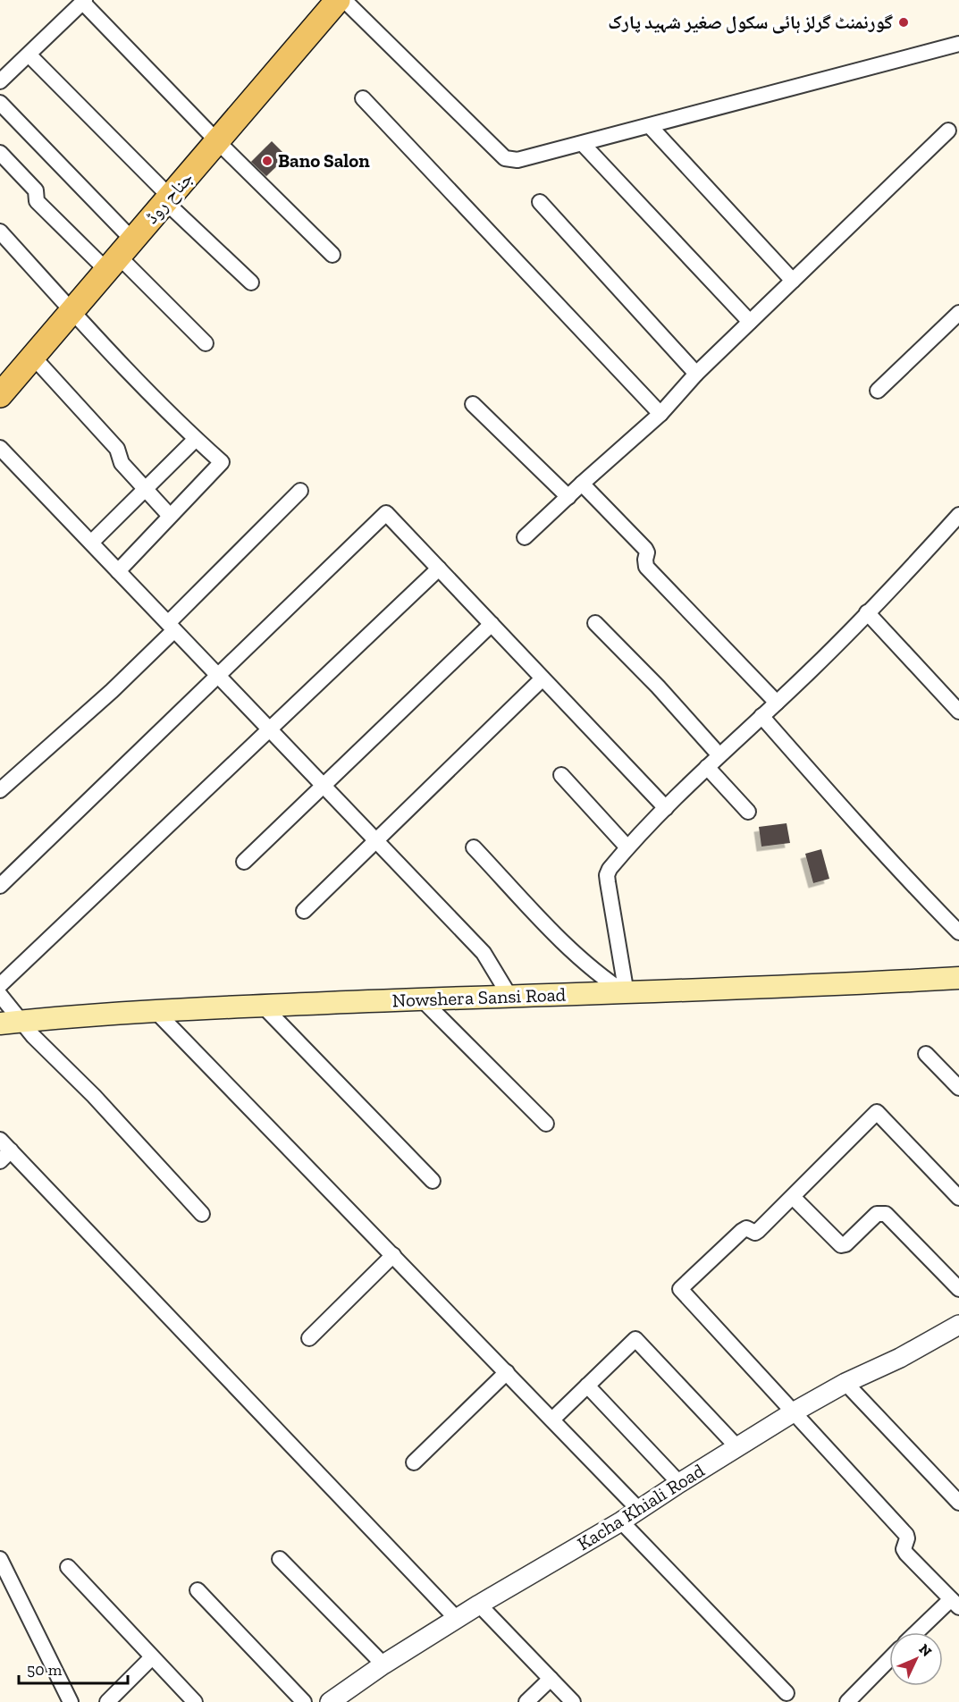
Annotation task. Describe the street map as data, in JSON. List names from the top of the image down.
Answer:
{
  "streets": {
    "main road": ["جناح روڈ", "Nowshera Sansi Road"],
    "street": ["Kacha Khiali Road"]
  },
  "places": ["گورنمنٹ گرلز ہائی سکول صغیر شہید پارک", "Bano Salon"],
  "scale_bar": "50 m",
  "north": "top right"
}
